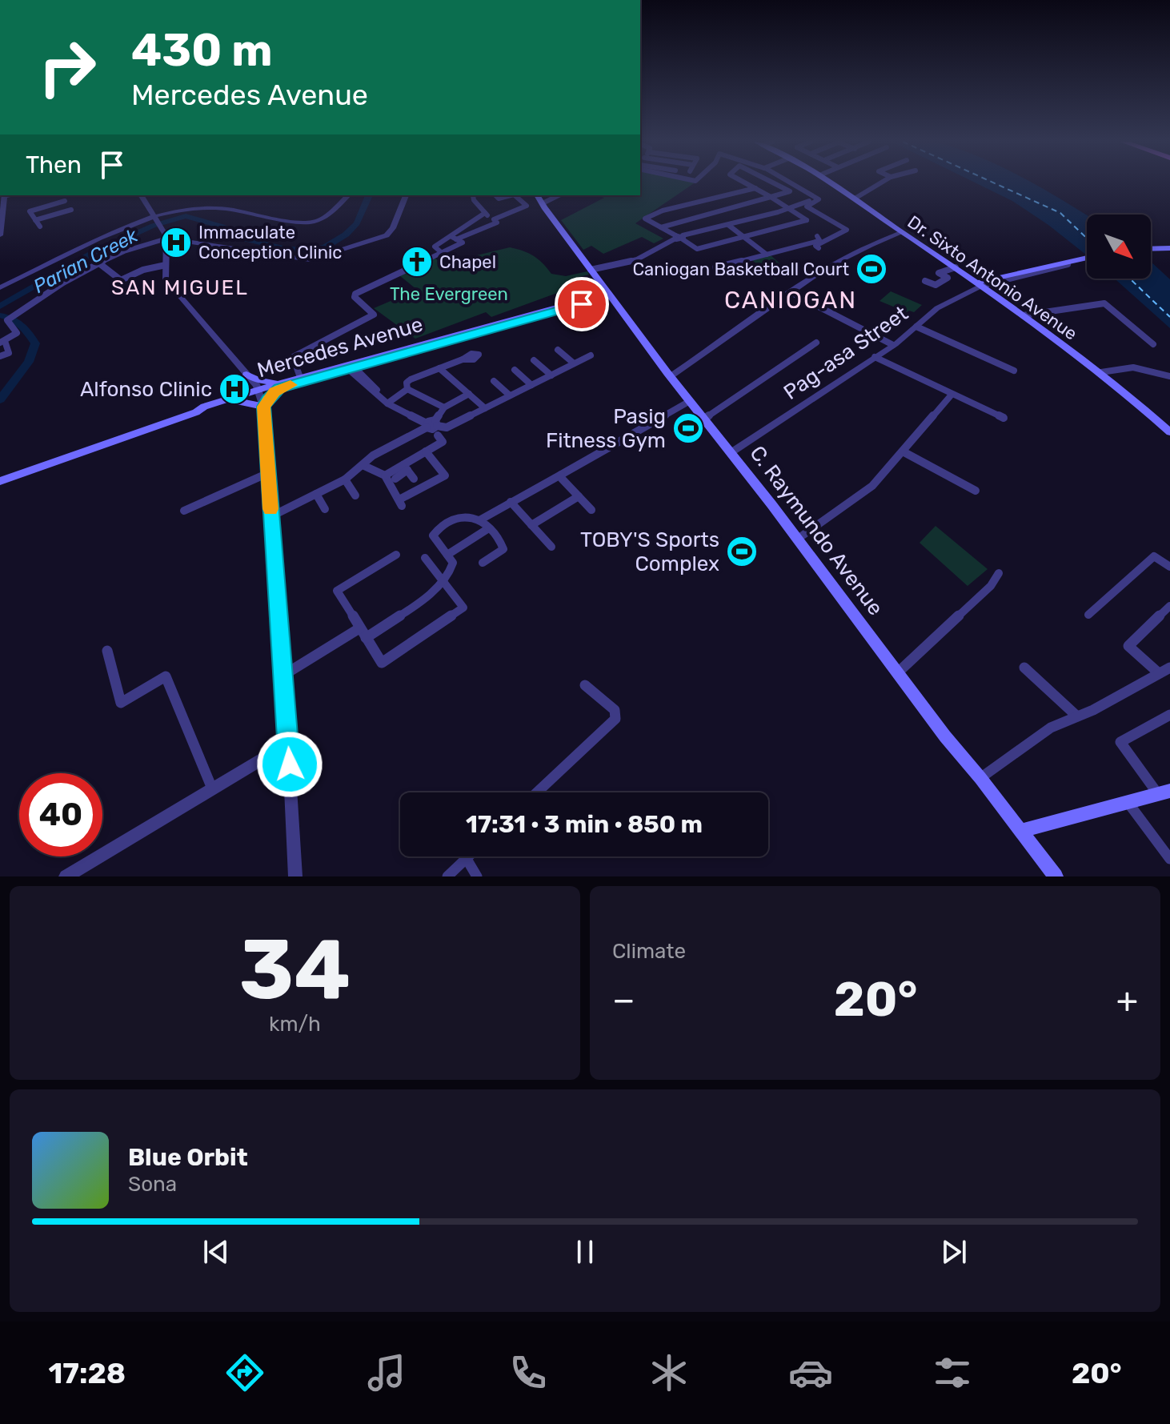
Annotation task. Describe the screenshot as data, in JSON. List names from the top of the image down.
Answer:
{
  "streets": {
    "main road": ["Dr. Sixto Antonio Avenue", "Mercedes Avenue", "C. Raymundo Avenue"],
    "street": ["Pag-asa Street"]
  },
  "crossings": [
    ["Dr. Sixto Antonio Avenue", "Pag-asa Street"],
    ["Mercedes Avenue", "C. Raymundo Avenue"],
    ["Pag-asa Street", "C. Raymundo Avenue"]
  ],
  "districts": ["SAN MIGUEL", "CANIOGAN"],
  "water": ["Parian Creek"],
  "parks": ["The Evergreen"],
  "places": {
    "hospital": ["Immaculate Conception Clinic", "Alfonso Clinic"],
    "church": ["Chapel"],
    "sports": ["Caniogan Basketball Court", "Pasig Fitness Gym", "TOBY'S Sports Complex"]
  },
  "north": "bottom right",
  "page": {
    "turn": ["430 m", "Mercedes Avenue"],
    "then": "Then",
    "limit": "40",
    "trip": "17:31 · 3 min · 850 m",
    "tile": [
      ["34", "km/h"],
      "Climate"
    ],
    "heat": ["−", "20°", "+"],
    "song": ["Blue Orbit", "Sona"],
    "tabs": ["17:28", "20°"]
  }
}
